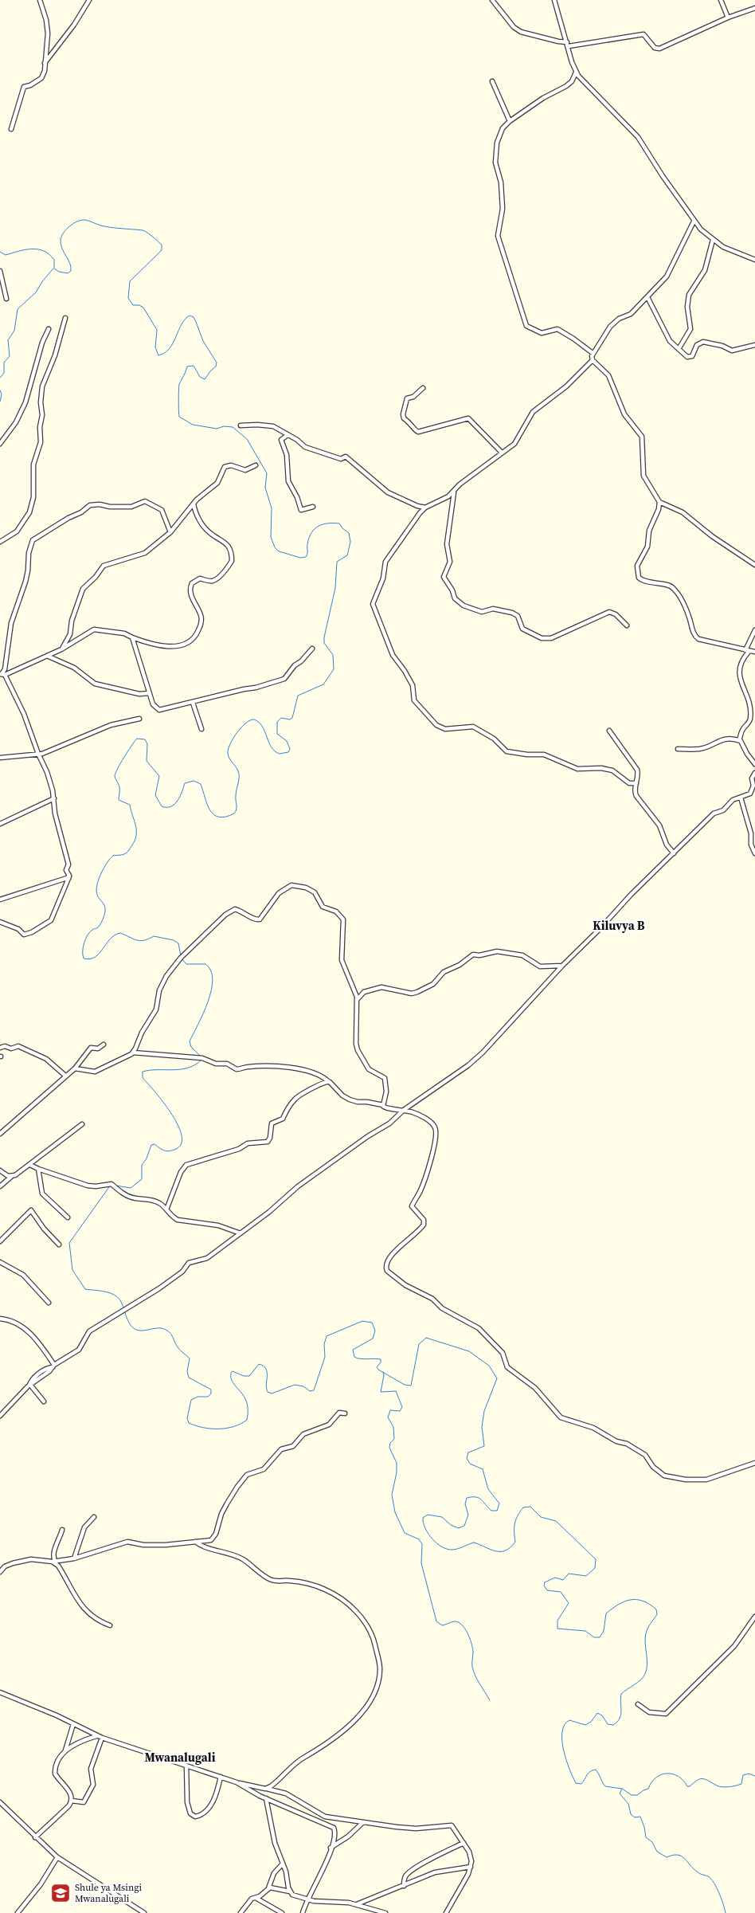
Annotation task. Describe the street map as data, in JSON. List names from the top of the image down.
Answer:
{
  "districts": ["Kiluvya B", "Mwanalugali"],
  "places": {
    "school or university": ["Shule ya Msingi Mwanalugali"]
  }
}
